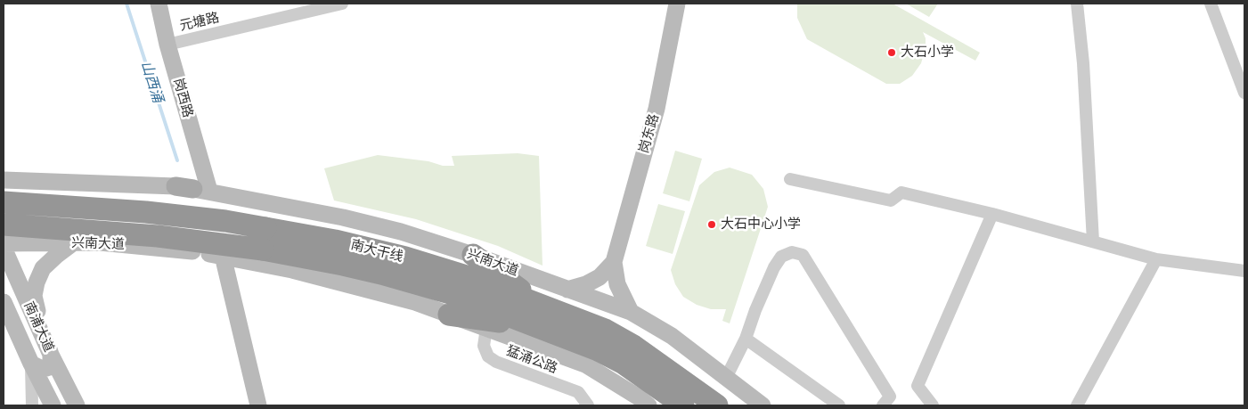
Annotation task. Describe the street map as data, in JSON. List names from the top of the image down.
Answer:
{
  "streets": {
    "highway": ["南大干线"],
    "main road": [
      "岗西路",
      "岗东路",
      "兴南大道",
      "南浦大道"
    ],
    "street": ["元塘路", "猛涌公路"]
  },
  "crossings": [
    ["元塘路", "岗西路"],
    ["岗西路", "兴南大道"],
    ["兴南大道", "猛涌公路"]
  ],
  "water": ["山西涌"],
  "places": ["大石小学", "大石中心小学"]
}
